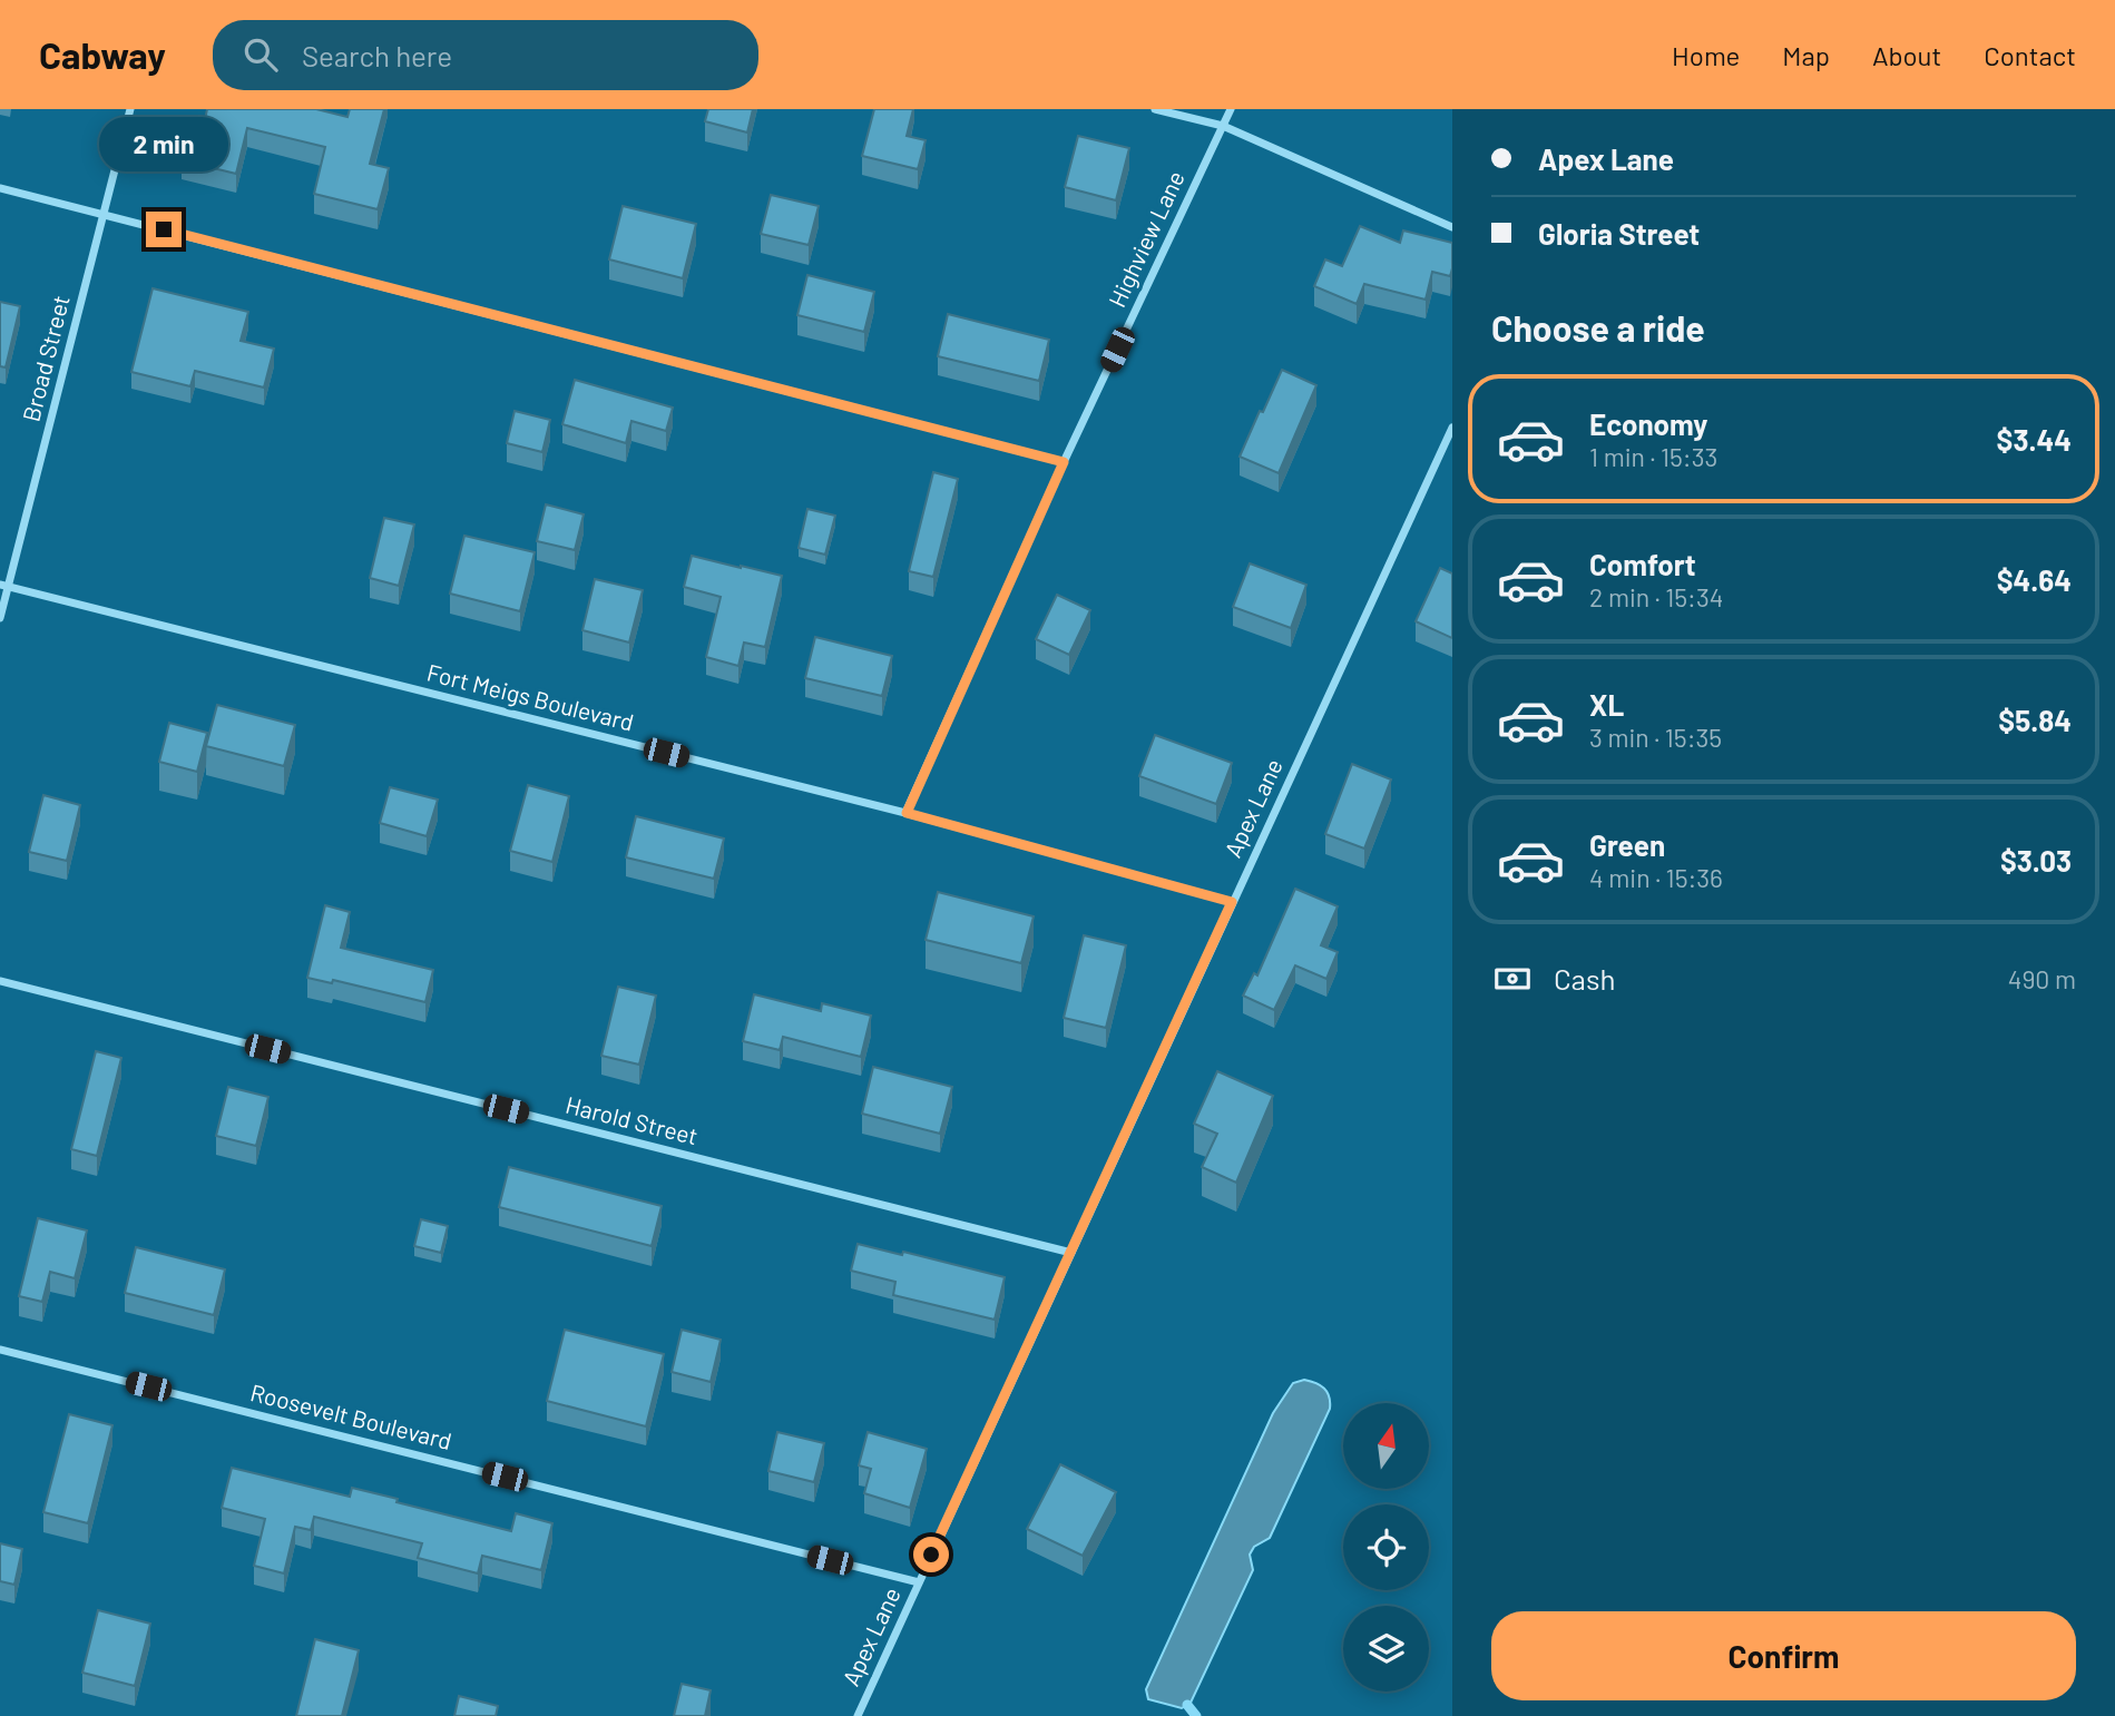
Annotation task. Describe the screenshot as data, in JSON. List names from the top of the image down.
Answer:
{
  "streets": {
    "street": [
      "Highview Lane",
      "Broad Street",
      "Fort Meigs Boulevard",
      "Apex Lane",
      "Harold Street",
      "Roosevelt Boulevard"
    ]
  },
  "crossings": [
    ["Highview Lane", "Fort Meigs Boulevard"],
    ["Broad Street", "Fort Meigs Boulevard"],
    ["Fort Meigs Boulevard", "Apex Lane"],
    ["Apex Lane", "Harold Street"],
    ["Apex Lane", "Roosevelt Boulevard"]
  ],
  "north": "top",
  "page": {
    "header": "Cabway",
    "search": "Search here",
    "nav": [
      "Home",
      "Map",
      "About",
      "Contact"
    ],
    "banner": ["Apex Lane", "Gloria Street"],
    "bubble": "2 min",
    "heading": "Choose a ride",
    "list": [
      {
        "name": "Economy",
        "note": "1 min · 15:33",
        "value": "$3.44"
      },
      {
        "name": "Comfort",
        "note": "2 min · 15:34",
        "value": "$4.64"
      },
      {
        "name": "XL",
        "note": "3 min · 15:35",
        "value": "$5.84"
      },
      {
        "name": "Green",
        "note": "4 min · 15:36",
        "value": "$3.03"
      }
    ],
    "pay": ["Cash", "490 m"],
    "buttons": "Confirm"
  }
}
